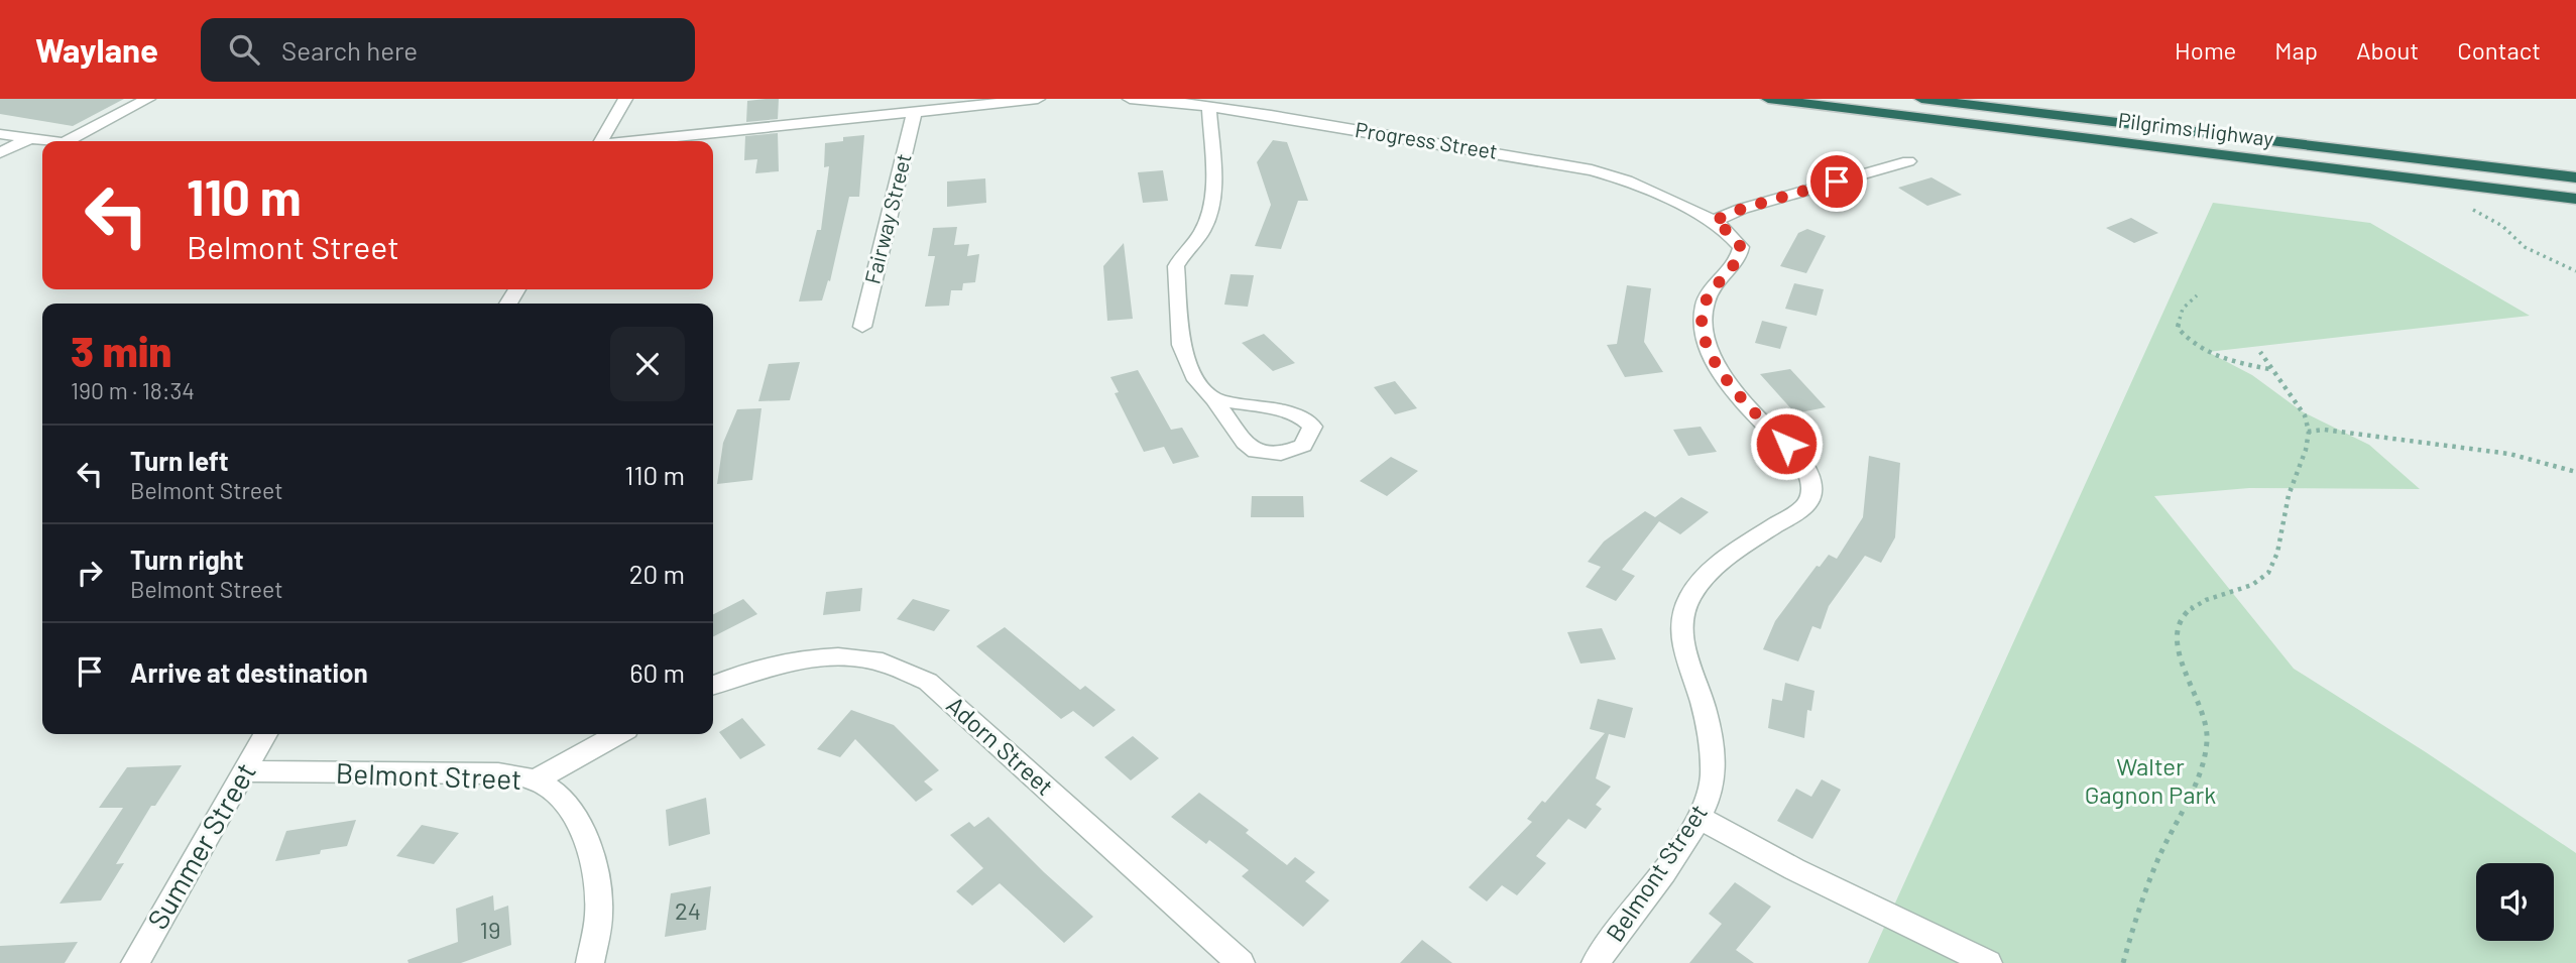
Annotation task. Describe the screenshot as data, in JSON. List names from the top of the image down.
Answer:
{
  "streets": {
    "highway": ["Pilgrims Highway"],
    "street": [
      "Progress Street",
      "Fairway Street",
      "Adorn Street",
      "Belmont Street",
      "Summer Street"
    ]
  },
  "crossings": [
    ["Progress Street", "Belmont Street"],
    ["Belmont Street", "Summer Street"]
  ],
  "parks": ["Walter Gagnon Park"],
  "house_numbers": ["24", "19"],
  "page": {
    "header": "Waylane",
    "search": "Search here",
    "nav": [
      "Home",
      "Map",
      "About",
      "Contact"
    ],
    "turn": ["110 m", "Belmont Street"],
    "heading": ["3 min", "190 m · 18:34"],
    "list": [
      {
        "name": "Turn left",
        "note": "Belmont Street",
        "value": "110 m"
      },
      {
        "name": "Turn right",
        "note": "Belmont Street",
        "value": "20 m"
      },
      {
        "name": "Arrive at destination",
        "value": "60 m"
      }
    ]
  }
}
